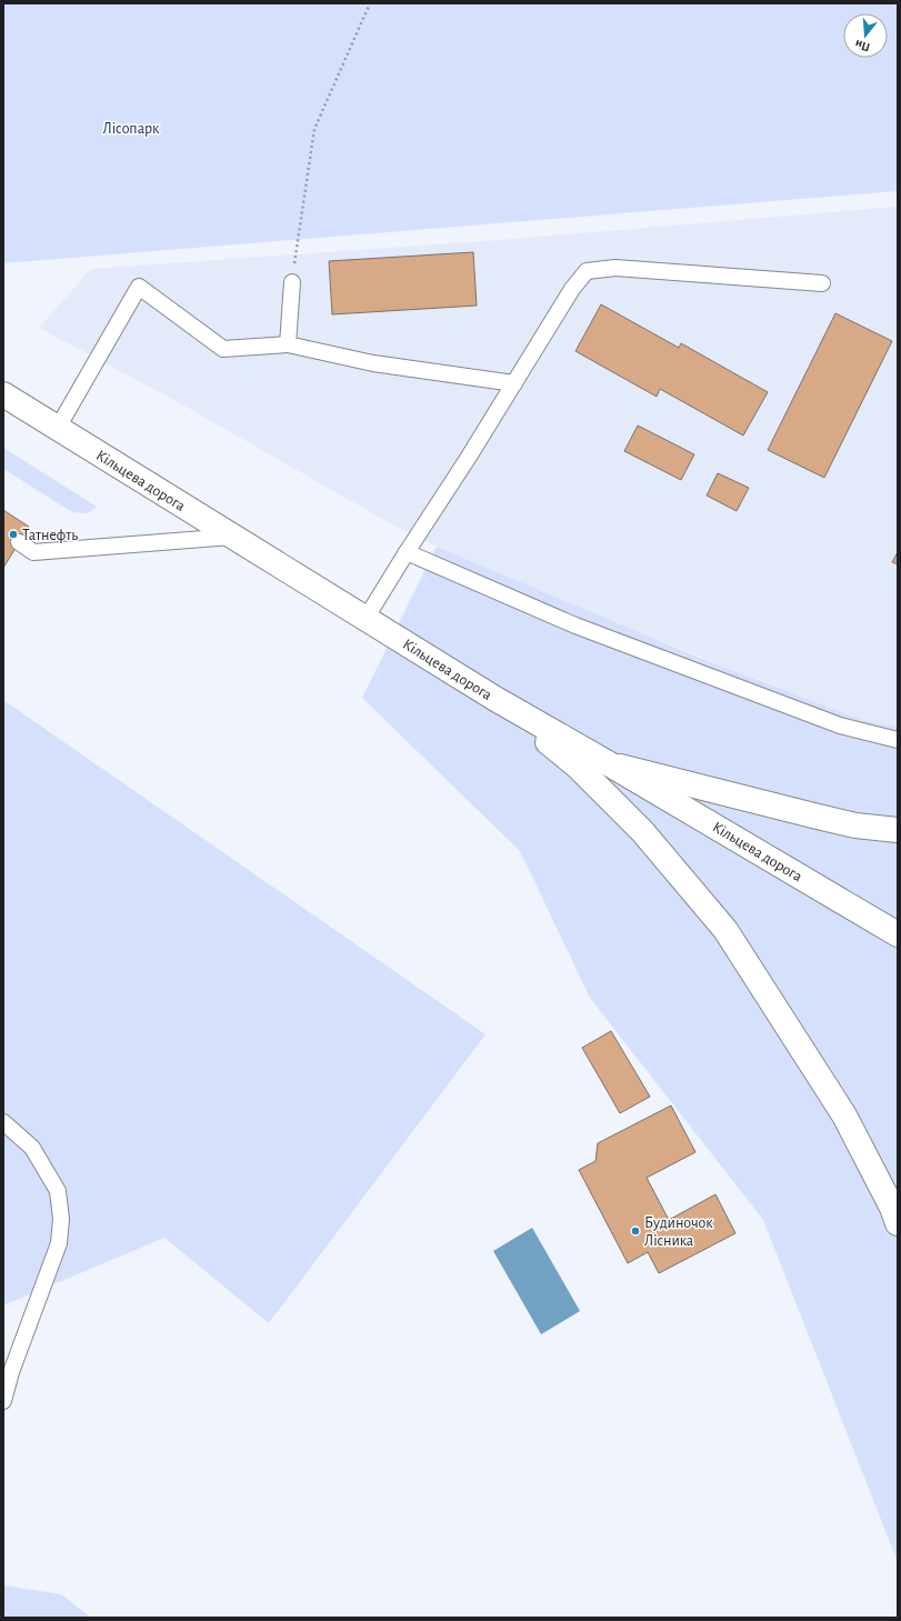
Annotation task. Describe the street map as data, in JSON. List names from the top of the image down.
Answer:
{
  "streets": {
    "main road": ["Кільцева дорога"]
  },
  "parks": ["Лісопарк"],
  "places": ["Татнефть", "Будиночок Лісника"],
  "north": "bottom"
}
